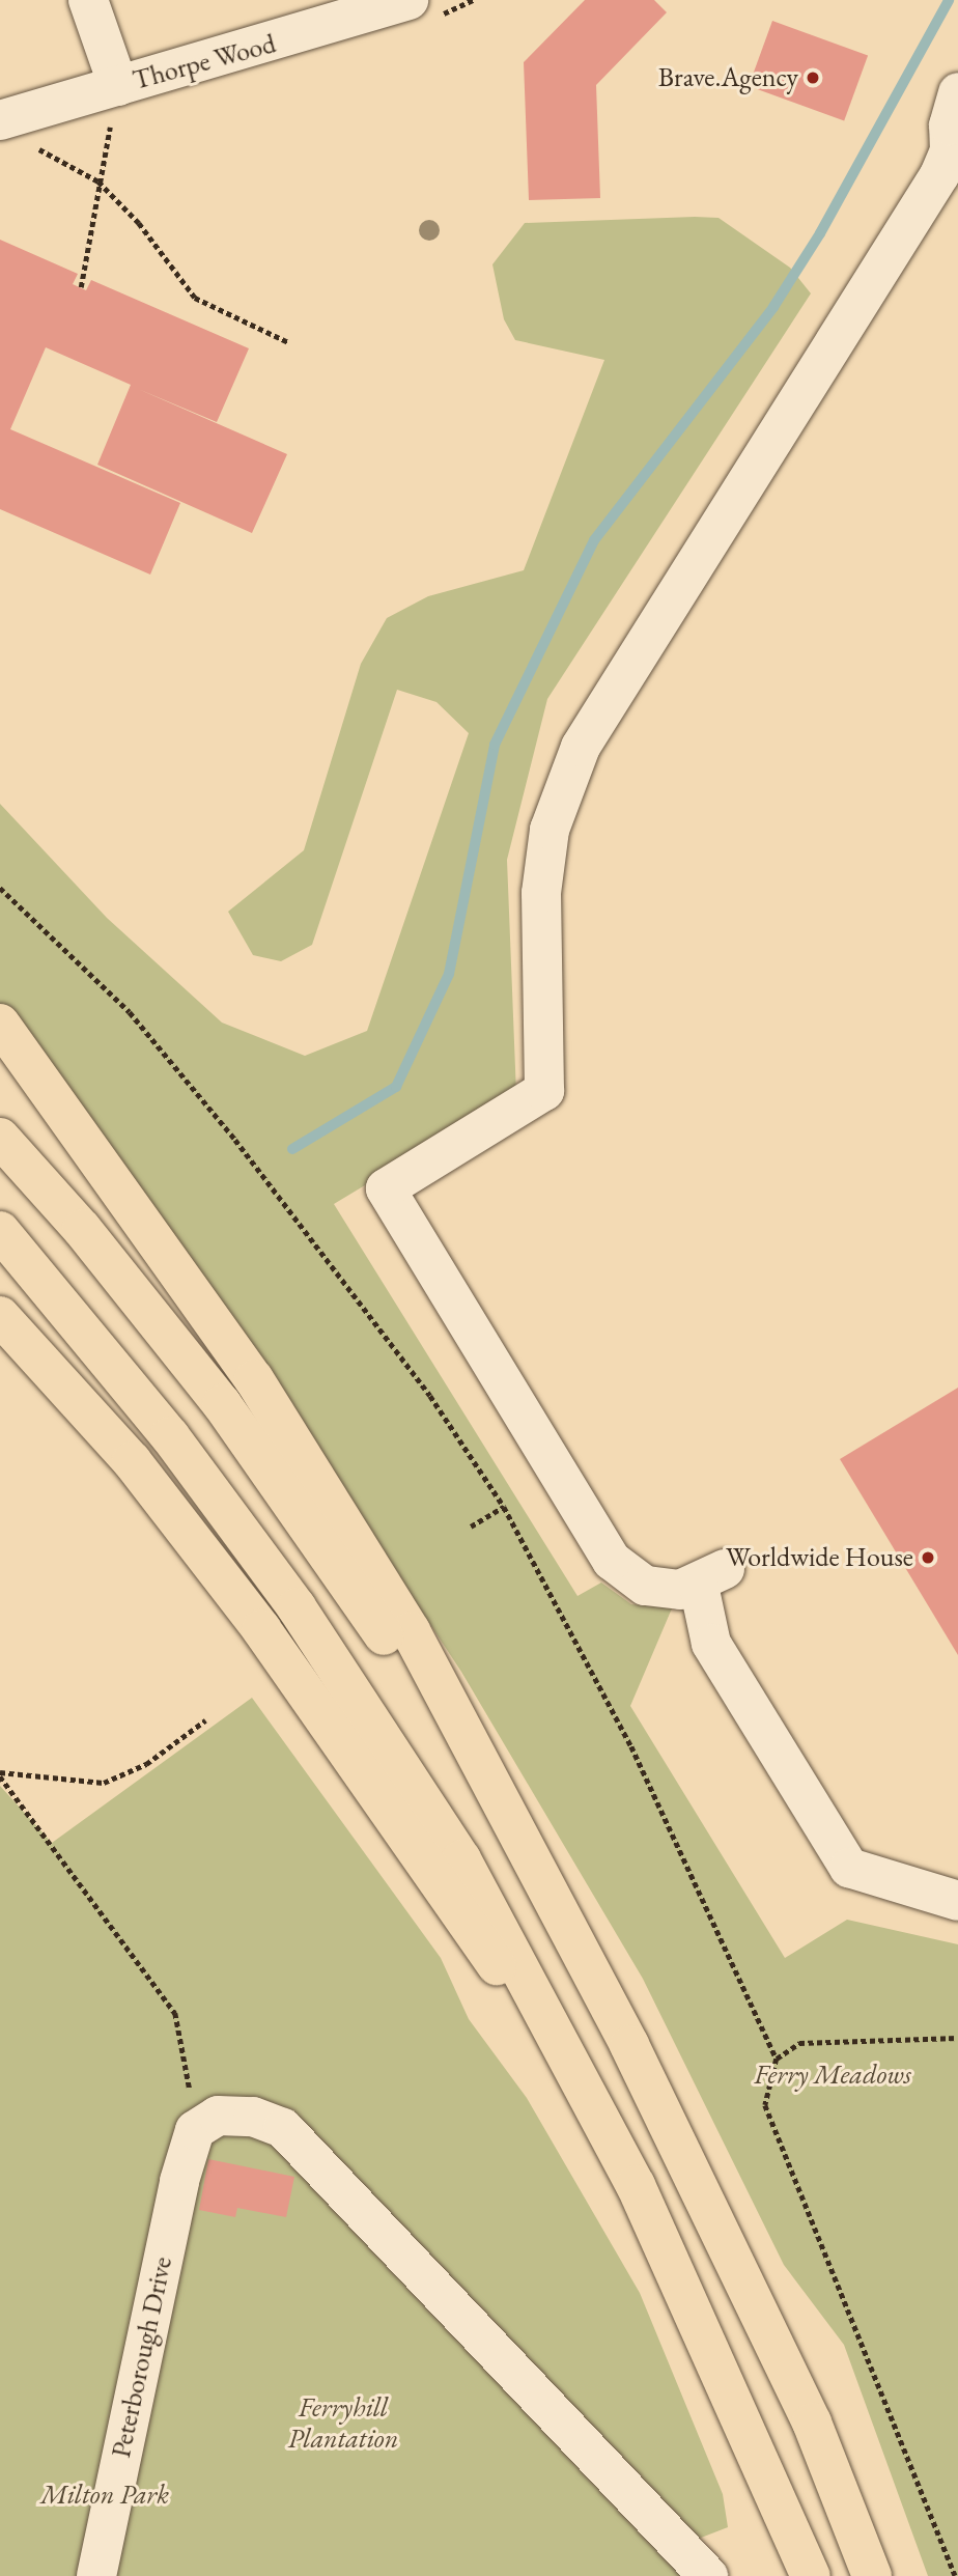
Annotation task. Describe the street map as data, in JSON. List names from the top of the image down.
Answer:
{
  "streets": {
    "street": ["Thorpe Wood", "Peterborough Drive"]
  },
  "parks": ["Ferry Meadows", "Ferryhill Plantation", "Milton Park"],
  "places": ["Brave.Agency", "Worldwide House"]
}
